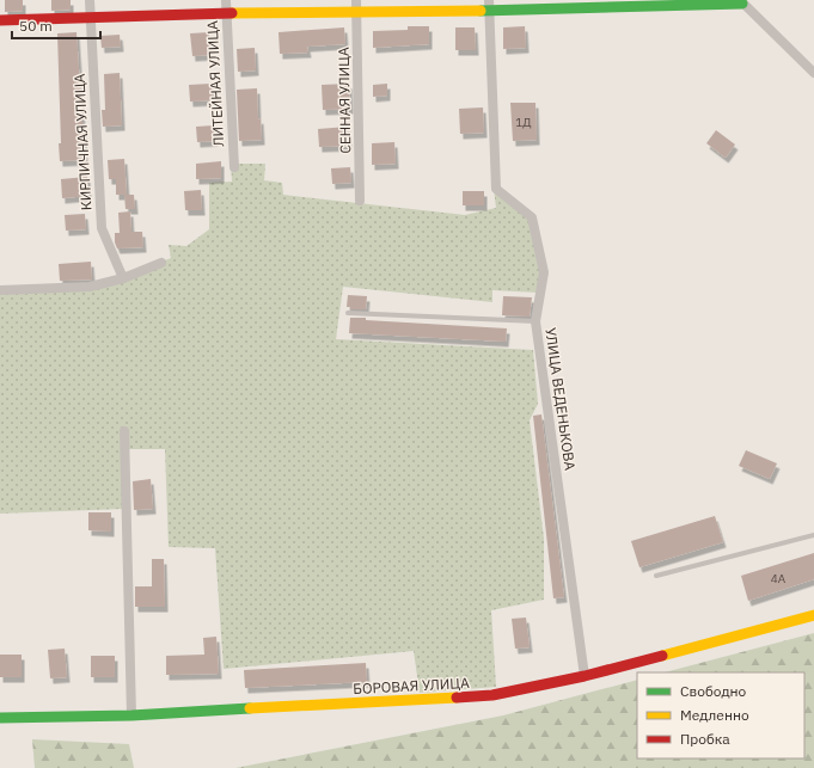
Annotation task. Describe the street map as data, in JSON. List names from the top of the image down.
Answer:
{
  "streets": {
    "street": [
      "ЛИТЕЙНАЯ УЛИЦА",
      "СЕННАЯ УЛИЦА",
      "КИРПИЧНАЯ УЛИЦА",
      "УЛИЦА ВЕДЕНЬКОВА",
      "БОРОВАЯ УЛИЦА"
    ]
  },
  "crossings": [
    ["УЛИЦА ВЕДЕНЬКОВА", "БОРОВАЯ УЛИЦА"]
  ],
  "house_numbers": ["1Д", "4А"],
  "legend": ["Свободно", "Медленно", "Пробка"],
  "scale_bar": "50 m"
}
